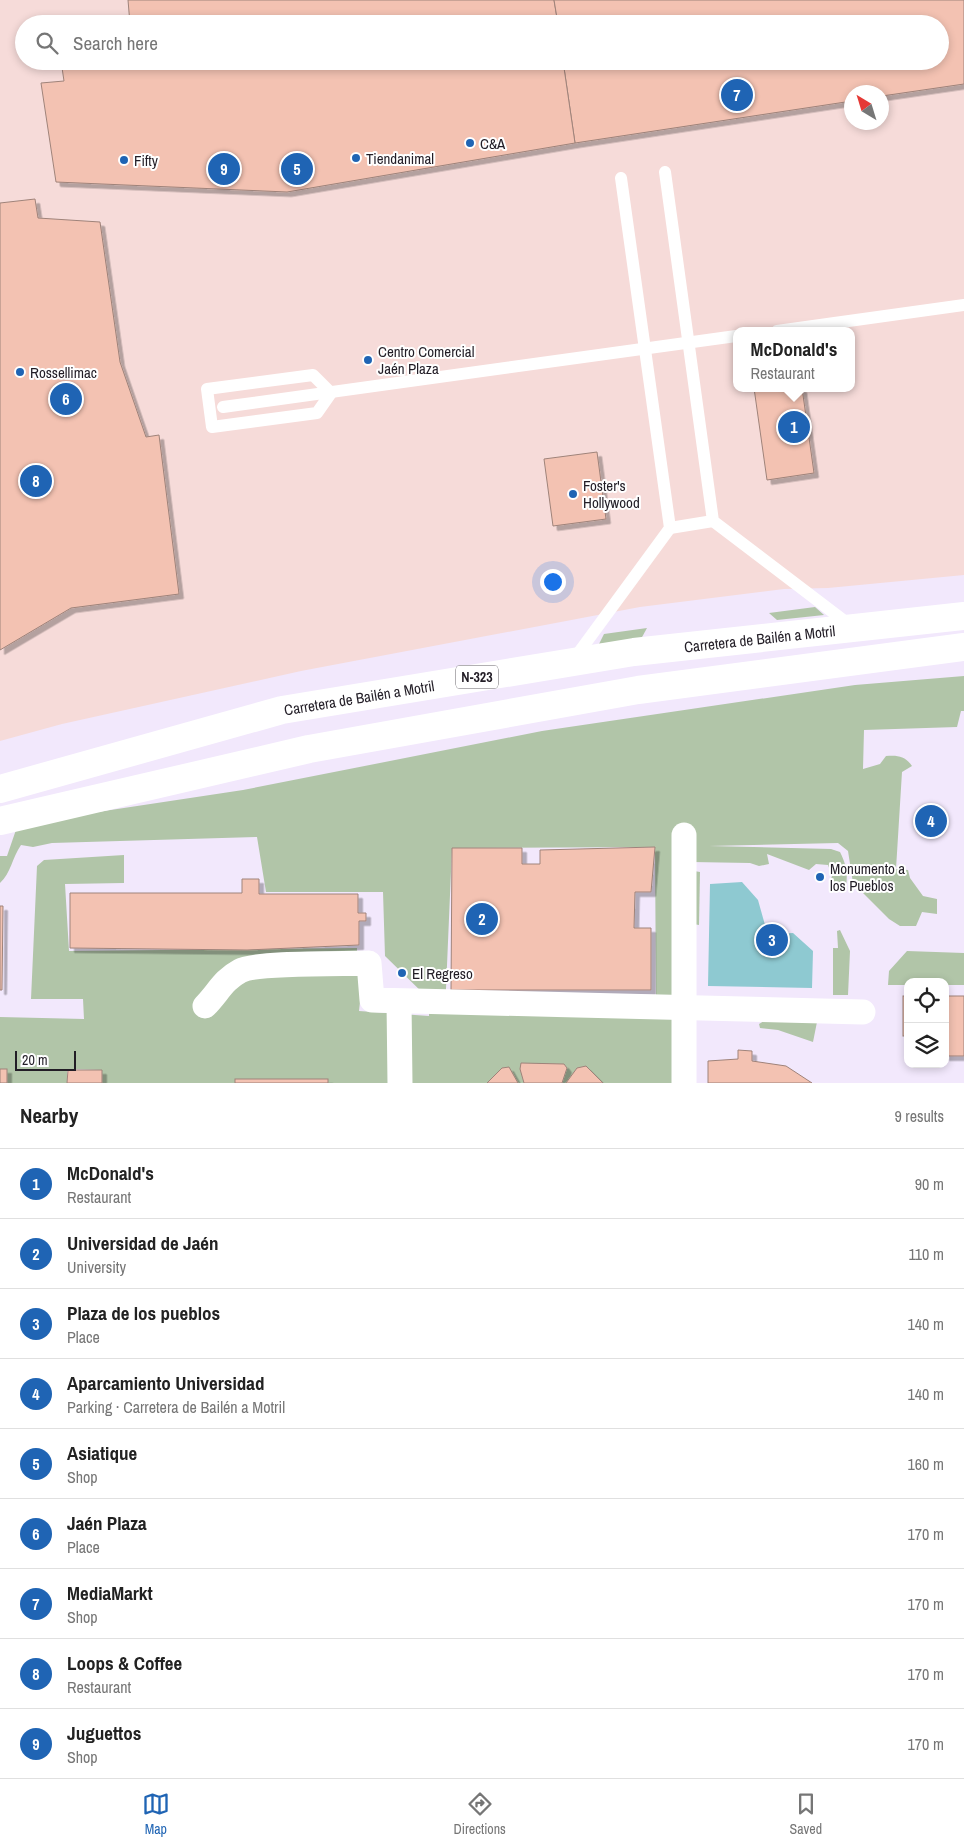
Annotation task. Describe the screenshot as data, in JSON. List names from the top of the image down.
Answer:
{
  "streets": {
    "main road": ["Carretera de Bailén a Motril", "N-323"]
  },
  "places": [
    "C&A",
    "Tiendanimal",
    "Fifty",
    "Centro Comercial Jaén Plaza",
    "Rossellimac",
    "Foster's Hollywood",
    "Monumento a los Pueblos",
    "El Regreso"
  ],
  "scale_bar": "20 m",
  "north": "top left",
  "page": {
    "search": "Search here",
    "pins": [
      "7",
      "5",
      "9",
      "6",
      "1",
      "8",
      "4",
      "2",
      "3"
    ],
    "popup": ["McDonald's", "Restaurant"],
    "scale": "20 m",
    "heading": ["Nearby", "9 results"],
    "list": [
      {
        "mark": "1",
        "name": "McDonald's",
        "note": "Restaurant",
        "value": "90 m"
      },
      {
        "mark": "2",
        "name": "Universidad de Jaén",
        "note": "University",
        "value": "110 m"
      },
      {
        "mark": "3",
        "name": "Plaza de los pueblos",
        "note": "Place",
        "value": "140 m"
      },
      {
        "mark": "4",
        "name": "Aparcamiento Universidad",
        "note": "Parking · Carretera de Bailén a Motril",
        "value": "140 m"
      },
      {
        "mark": "5",
        "name": "Asiatique",
        "note": "Shop",
        "value": "160 m"
      },
      {
        "mark": "6",
        "name": "Jaén Plaza",
        "note": "Place",
        "value": "170 m"
      },
      {
        "mark": "7",
        "name": "MediaMarkt",
        "note": "Shop",
        "value": "170 m"
      },
      {
        "mark": "8",
        "name": "Loops & Coffee",
        "note": "Restaurant",
        "value": "170 m"
      },
      {
        "mark": "9",
        "name": "Juguettos",
        "note": "Shop",
        "value": "170 m"
      }
    ],
    "nav": ["Map", "Directions", "Saved"]
  }
}
